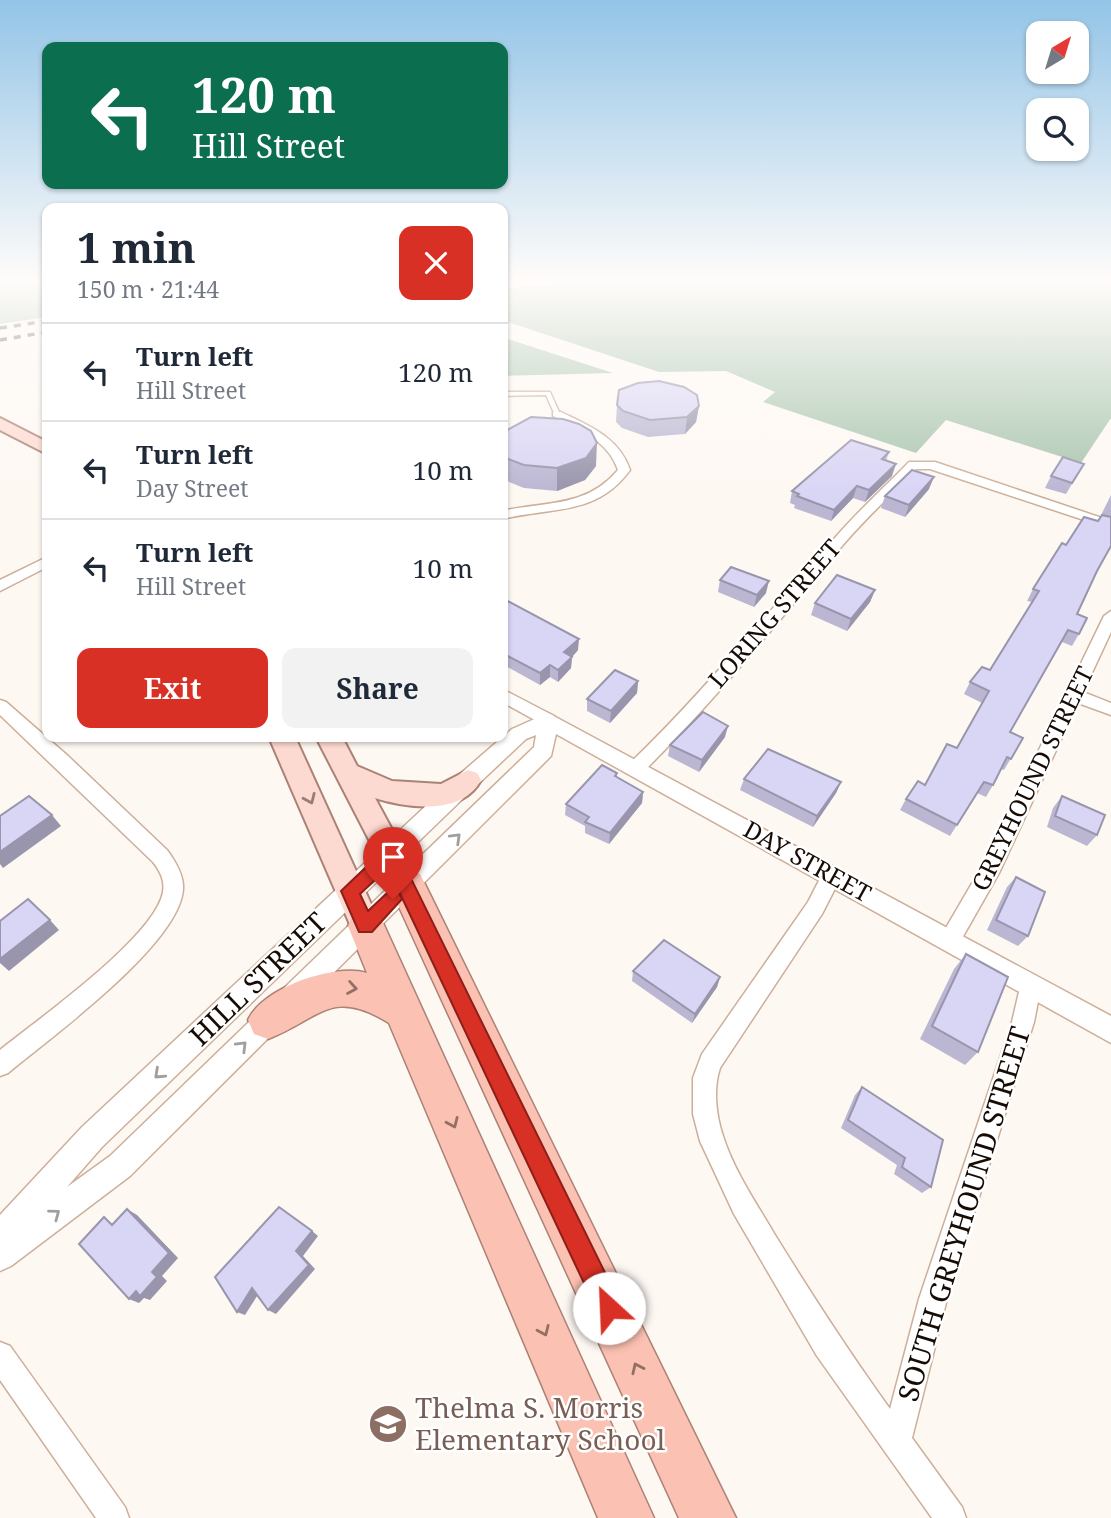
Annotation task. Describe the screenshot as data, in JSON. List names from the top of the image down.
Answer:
{
  "streets": {
    "street": [
      "LORING STREET",
      "GREYHOUND STREET",
      "DAY STREET",
      "HILL STREET",
      "SOUTH GREYHOUND STREET"
    ]
  },
  "crossings": [
    ["LORING STREET", "DAY STREET"],
    ["GREYHOUND STREET", "DAY STREET"],
    ["DAY STREET", "HILL STREET"],
    ["DAY STREET", "SOUTH GREYHOUND STREET"]
  ],
  "places": {
    "school or university": ["Thelma S. Morris Elementary School"]
  },
  "north": "top right",
  "page": {
    "turn": ["120 m", "Hill Street"],
    "heading": ["1 min", "150 m · 21:44"],
    "list": [
      {
        "name": "Turn left",
        "note": "Hill Street",
        "value": "120 m"
      },
      {
        "name": "Turn left",
        "note": "Day Street",
        "value": "10 m"
      },
      {
        "name": "Turn left",
        "note": "Hill Street",
        "value": "10 m"
      }
    ],
    "buttons": ["Exit", "Share"]
  }
}
